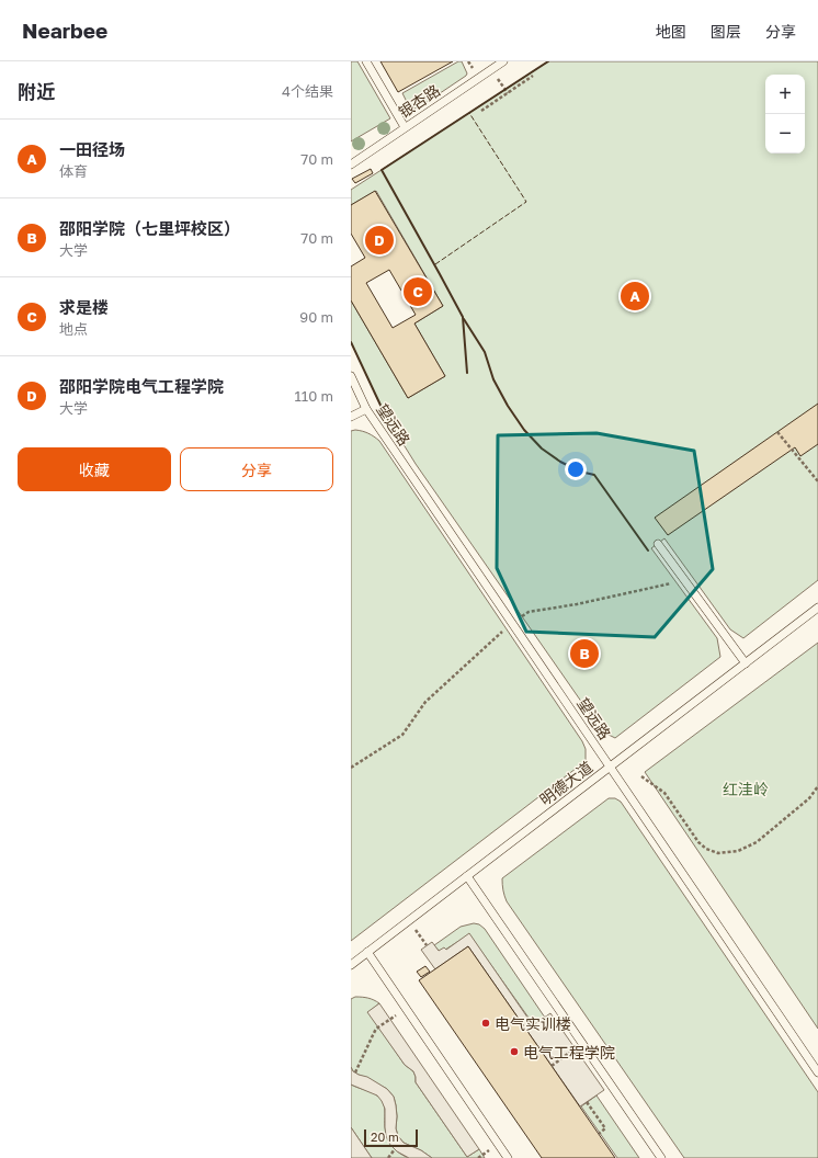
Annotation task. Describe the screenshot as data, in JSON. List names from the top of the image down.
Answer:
{
  "streets": {
    "lane": ["银杏路", "望远路", "明德大道"]
  },
  "crossings": [
    ["望远路", "明德大道"]
  ],
  "parks": ["红洼岭"],
  "places": ["电气实训楼", "电气工程学院"],
  "scale_bar": "20 m",
  "page": {
    "header": "Nearbee",
    "nav": ["地图", "图层", "分享"],
    "heading": ["附近", "4个结果"],
    "map_buttons": ["+", "−"],
    "list": [
      {
        "mark": "A",
        "name": "一田径场",
        "note": "体育",
        "value": "70 m"
      },
      {
        "mark": "B",
        "name": "邵阳学院（七里坪校区）",
        "note": "大学",
        "value": "70 m"
      },
      {
        "mark": "C",
        "name": "求是楼",
        "note": "地点",
        "value": "90 m"
      },
      {
        "mark": "D",
        "name": "邵阳学院电气工程学院",
        "note": "大学",
        "value": "110 m"
      }
    ],
    "pins": [
      "D",
      "C",
      "A",
      "B"
    ],
    "buttons": ["收藏", "分享"],
    "scale": "20 m"
  }
}
